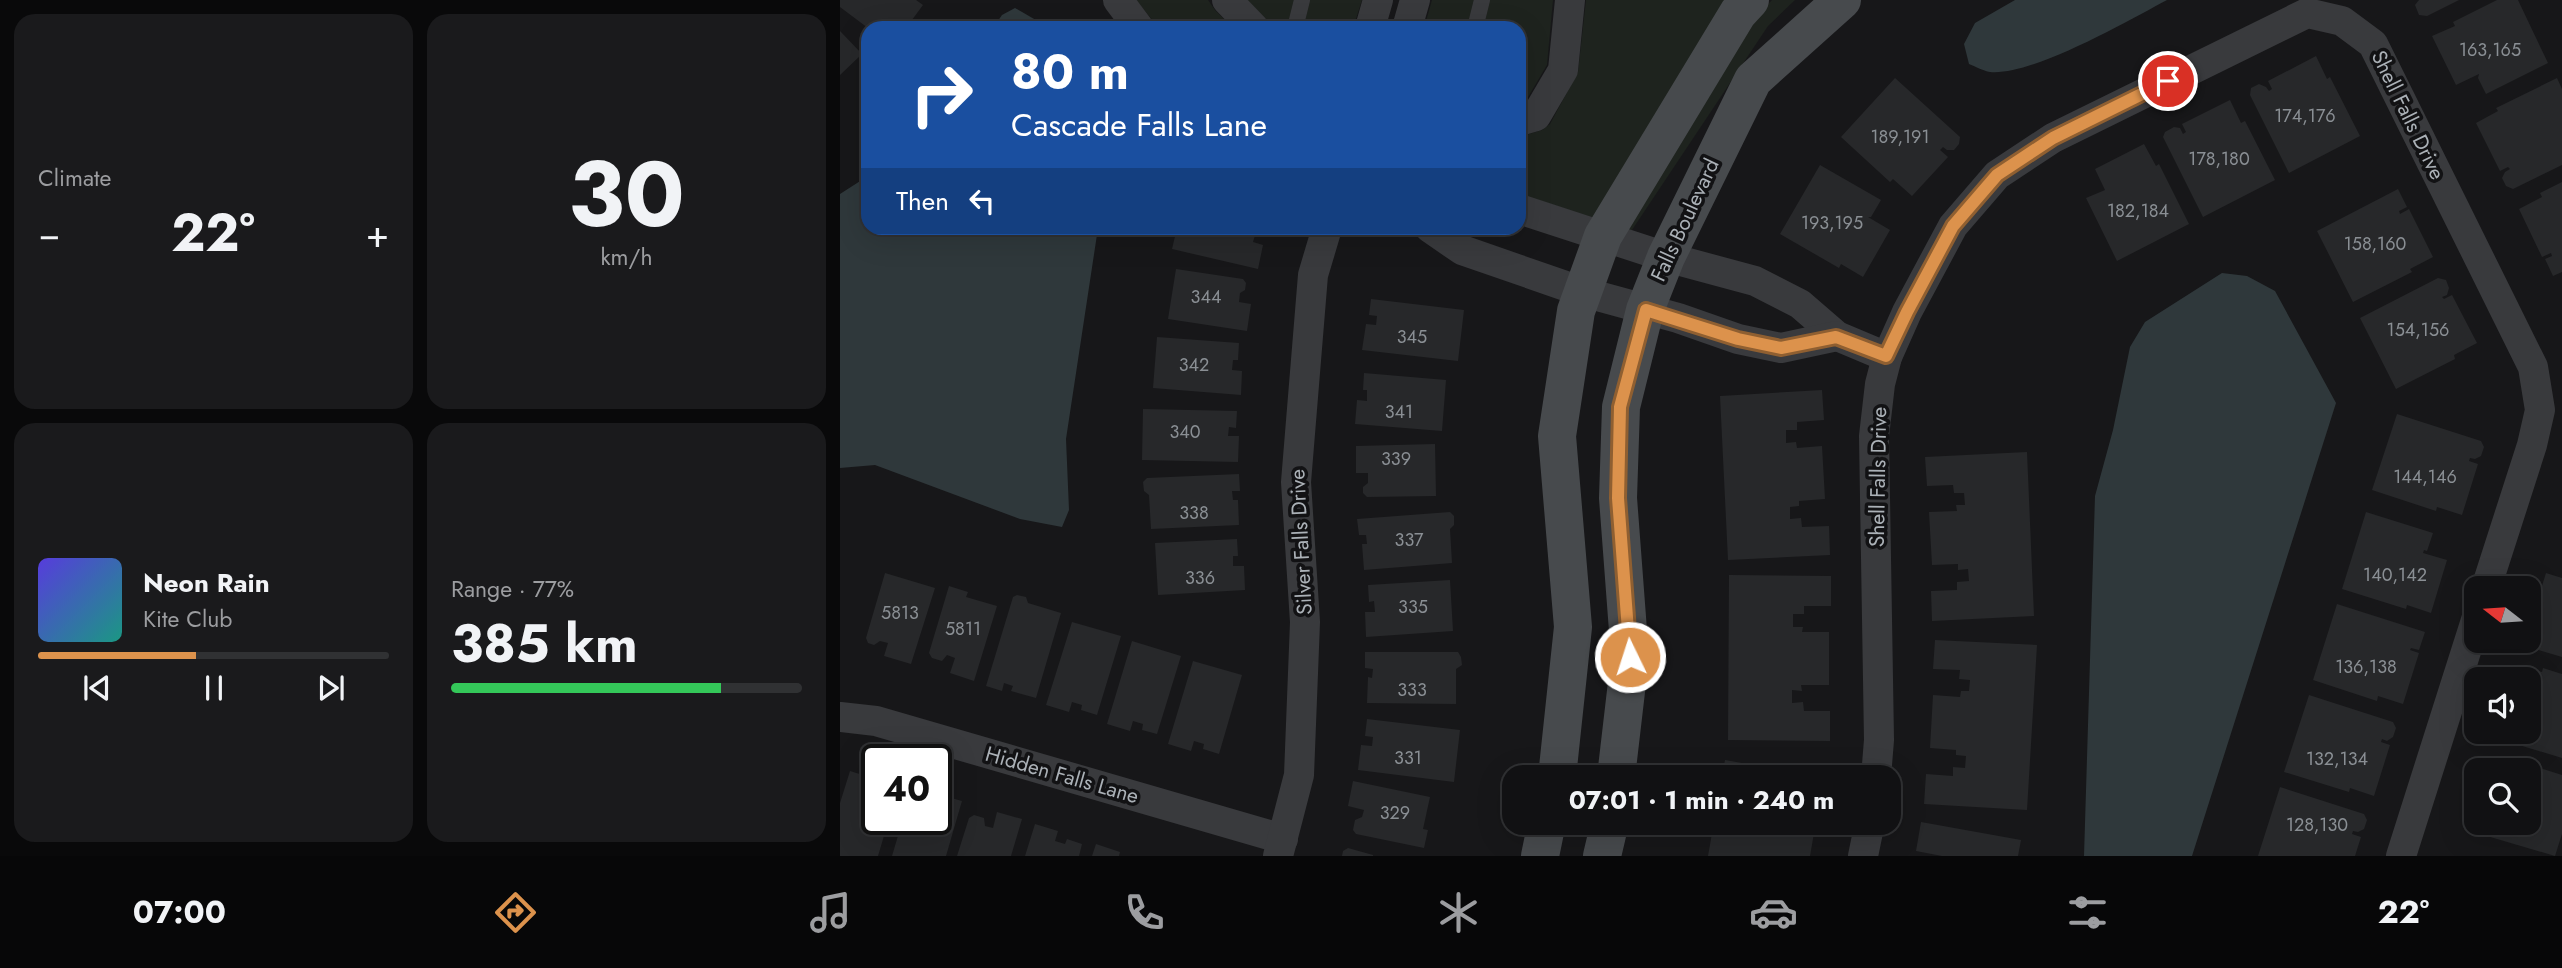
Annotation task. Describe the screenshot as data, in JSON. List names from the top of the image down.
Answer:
{
  "streets": {
    "street": [
      "Shell Falls Drive",
      "Falls Boulevard",
      "Silver Falls Drive",
      "Hidden Falls Lane"
    ]
  },
  "crossings": [
    ["Silver Falls Drive", "Hidden Falls Lane"]
  ],
  "house_numbers": [
    "163,165",
    "174,176",
    "189,191",
    "178,180",
    "182,184",
    "193,195",
    "158,160",
    "344",
    "154,156",
    "345",
    "342",
    "341",
    "340",
    "339",
    "144,146",
    "338",
    "337",
    "140,142",
    "336",
    "335",
    "5813",
    "5811",
    "136,138",
    "333",
    "331",
    "132,134",
    "329",
    "128,130"
  ],
  "north": "left",
  "page": {
    "tile": [
      "Climate",
      ["30", "km/h"],
      ["Range · 77%", "385 km"]
    ],
    "turn": ["80 m", "Cascade Falls Lane"],
    "then": "Then",
    "heat": ["−", "22°", "+"],
    "song": ["Neon Rain", "Kite Club"],
    "limit": "40",
    "trip": "07:01 · 1 min · 240 m",
    "tabs": ["07:00", "22°"]
  }
}
